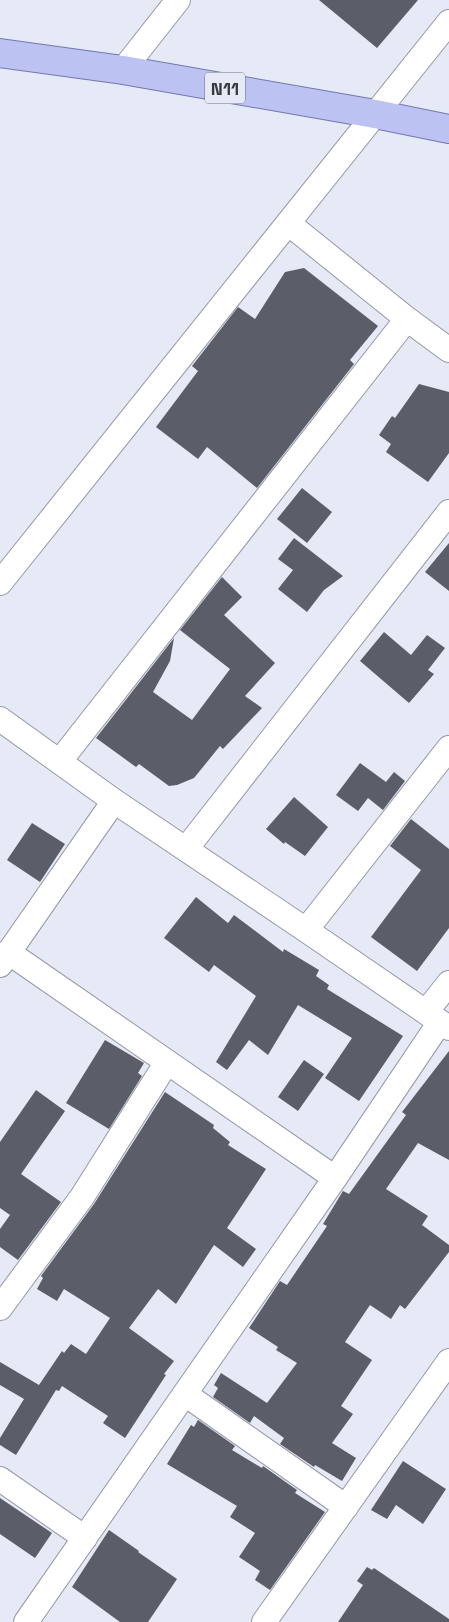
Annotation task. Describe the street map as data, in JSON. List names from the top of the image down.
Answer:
{
  "streets": {
    "main road": ["N11"]
  }
}
